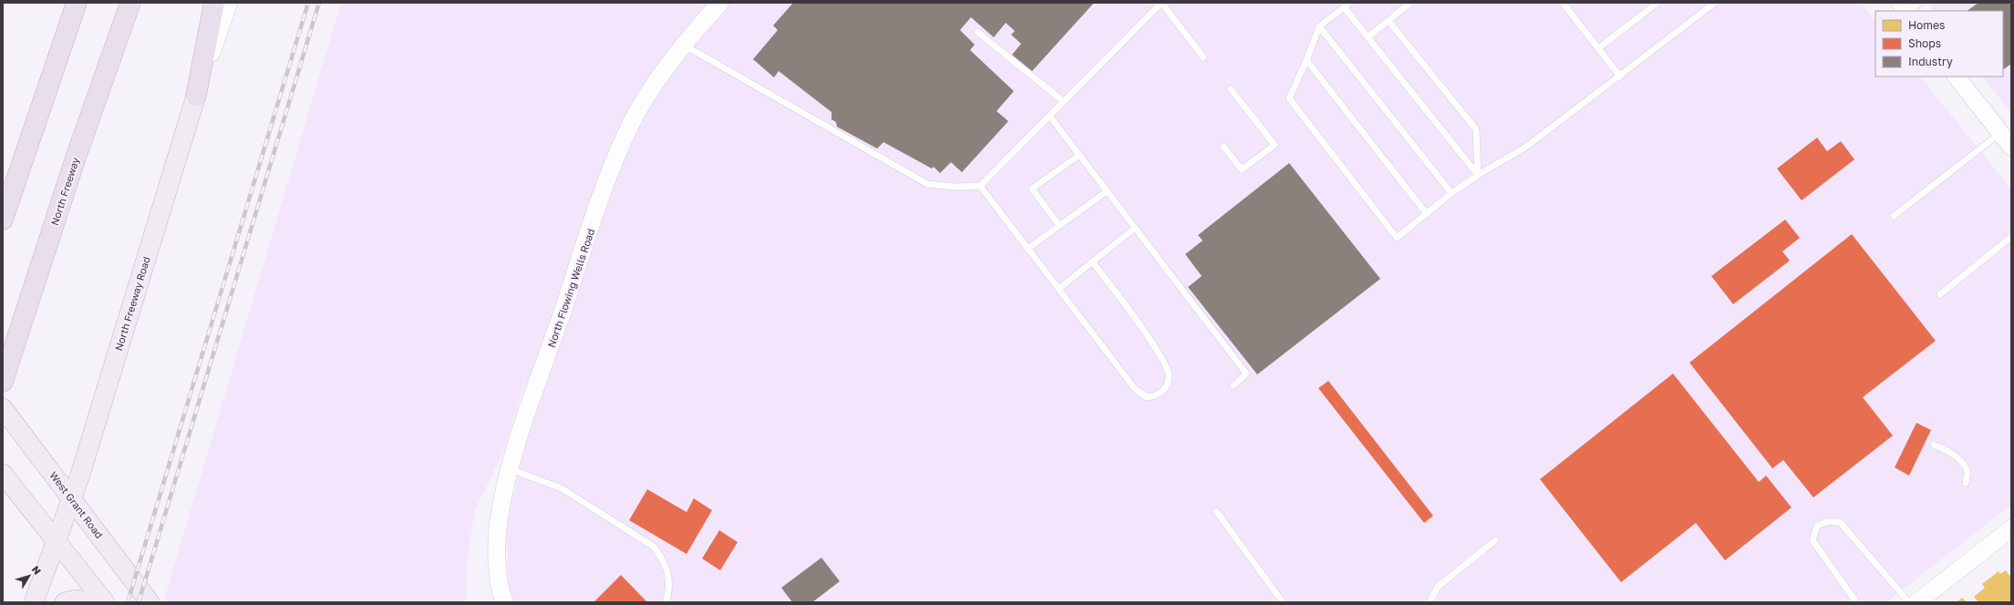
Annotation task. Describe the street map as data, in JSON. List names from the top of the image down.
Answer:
{
  "streets": {
    "highway": ["North Freeway"],
    "main road": ["North Freeway Road", "West Grant Road"],
    "street": ["North Flowing Wells Road"]
  },
  "crossings": [
    ["North Freeway Road", "West Grant Road"]
  ],
  "legend": ["Homes", "Shops", "Industry"],
  "north": "top right"
}
